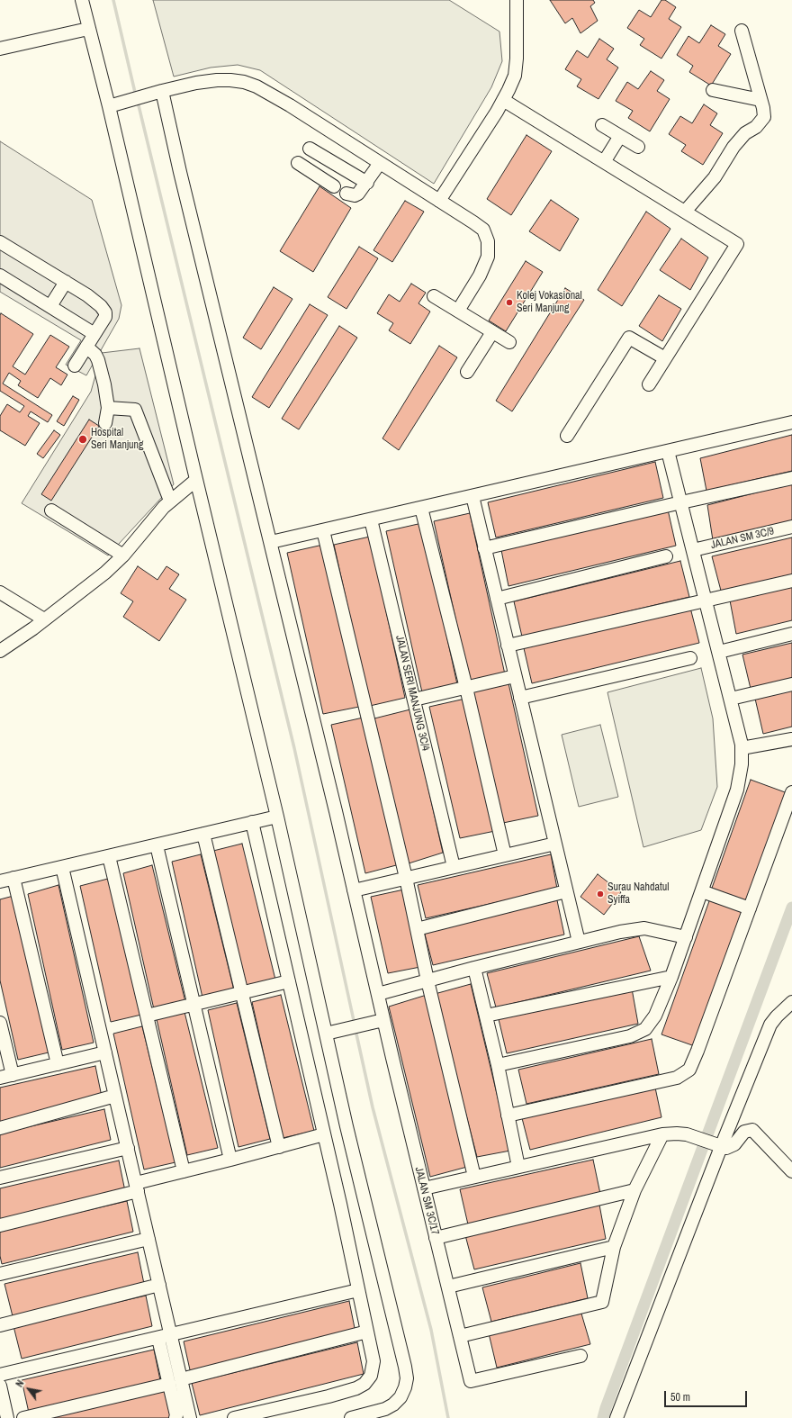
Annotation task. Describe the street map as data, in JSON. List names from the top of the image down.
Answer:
{
  "streets": {
    "street": ["JALAN SM 3C/9", "JALAN SERI MANJUNG 3C/4", "JALAN SM 3C/17"]
  },
  "places": ["Kolej Vokasional Seri Manjung", "Hospital Seri Manjung", "Surau Nahdatul Syiffa"],
  "scale_bar": "50 m",
  "north": "top left"
}
